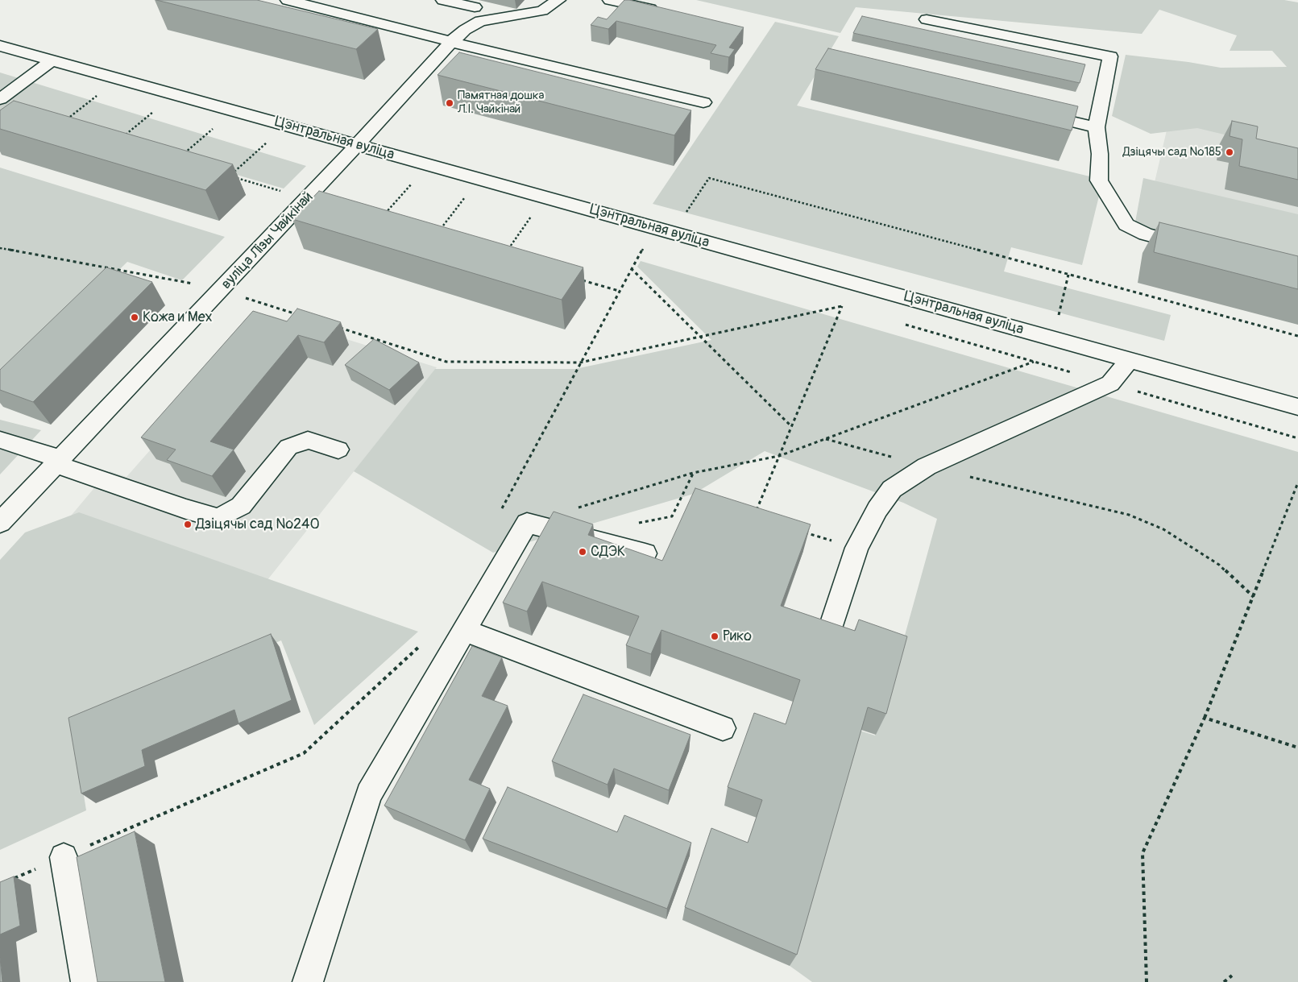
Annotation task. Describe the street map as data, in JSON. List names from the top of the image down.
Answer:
{
  "streets": {
    "street": ["Цэнтральная вуліца", "вуліца Лізы Чайкінай"]
  },
  "crossings": [
    ["Цэнтральная вуліца", "вуліца Лізы Чайкінай"]
  ],
  "places": [
    "Памятная дошка Л.І. Чайкінай",
    "Дзіцячы сад №185",
    "Кожа и Мех",
    "Дзіцячы сад №240",
    "СДЭК",
    "Рико"
  ]
}
